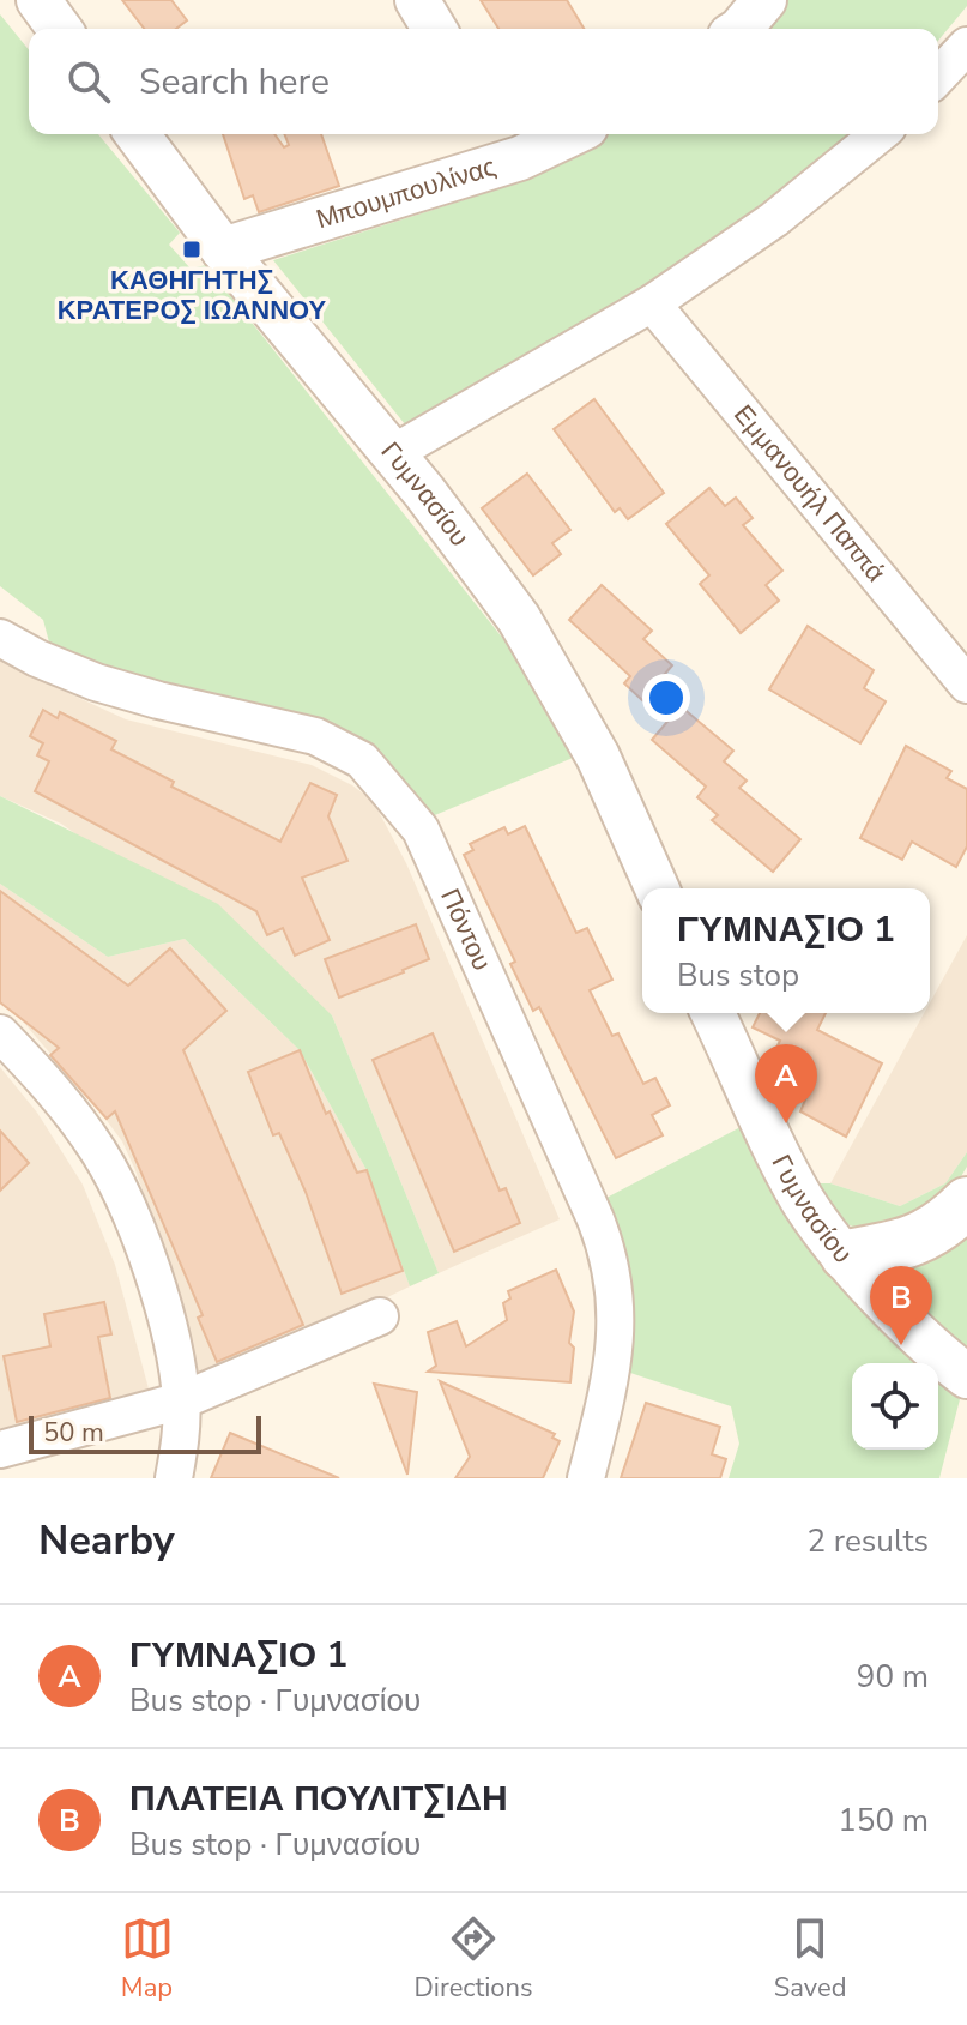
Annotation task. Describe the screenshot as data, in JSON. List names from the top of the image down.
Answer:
{
  "streets": {
    "street": [
      "Μπουμπουλίνας",
      "Γυμνασίου",
      "Εμμανουήλ Παππά",
      "Πόντου"
    ]
  },
  "crossings": [
    ["Μπουμπουλίνας", "Γυμνασίου"]
  ],
  "places": {
    "transit": ["ΚΑΘΗΓΗΤΗΣ ΚΡΑΤΕΡΟΣ ΙΩΑΝΝΟΥ"]
  },
  "scale_bar": "50 m",
  "page": {
    "search": "Search here",
    "popup": ["ΓΥΜΝΑΣΙΟ 1", "Bus stop"],
    "pins": ["A", "B"],
    "scale": "50 m",
    "heading": ["Nearby", "2 results"],
    "list": [
      {
        "mark": "A",
        "name": "ΓΥΜΝΑΣΙΟ 1",
        "note": "Bus stop · Γυμνασίου",
        "value": "90 m"
      },
      {
        "mark": "B",
        "name": "ΠΛΑΤΕΙΑ ΠΟΥΛΙΤΣΙΔΗ",
        "note": "Bus stop · Γυμνασίου",
        "value": "150 m"
      }
    ],
    "nav": ["Map", "Directions", "Saved"]
  }
}
